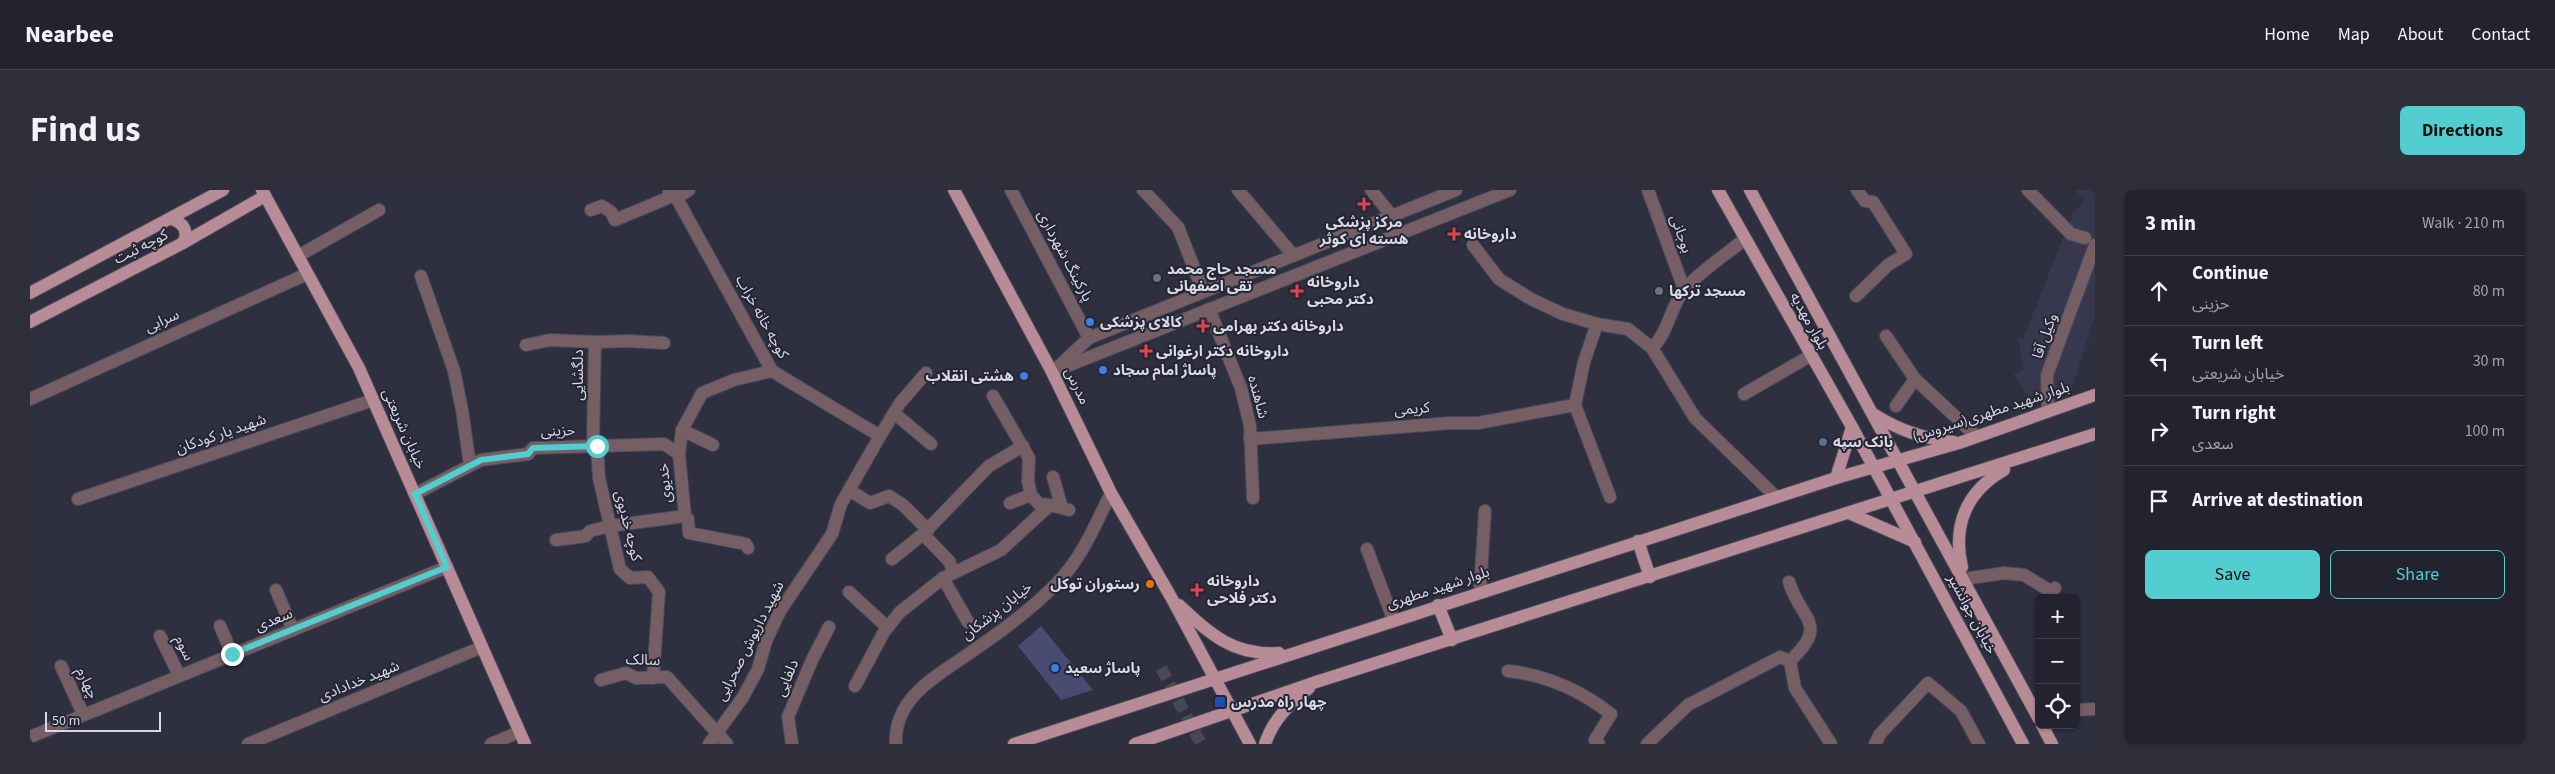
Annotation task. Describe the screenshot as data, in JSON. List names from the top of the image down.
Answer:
{
  "streets": {
    "main road": [
      "کوچه ثبت",
      "بلوار مهدیه",
      "مدرس",
      "بلوار شهید مطهری(سیروس)",
      "خیابان شریعتی",
      "بلوار شهید مطهری",
      "خیابان جوانشیر"
    ],
    "street": [
      "بوجانی",
      "پارکینگ شهرداری",
      "کوچه خانه خراب",
      "سرابی",
      "وکیل آقا",
      "دلگشایی",
      "شاهنده",
      "کریمی",
      "حزینی",
      "شهید یار کودکان",
      "خدیوی",
      "کوچه خدیوی",
      "خیابان پزشکان",
      "سعدی",
      "شهید داریوش صحرایی",
      "سوم",
      "سالک",
      "دلفایی",
      "شهید خدادادی",
      "چهارم"
    ]
  },
  "crossings": [
    ["کوچه ثبت", "خیابان شریعتی"],
    ["کوچه خانه خراب", "خدیوی"],
    ["کوچه خانه خراب", "شهید داریوش صحرایی"],
    ["سرابی", "خیابان شریعتی"],
    ["بلوار مهدیه", "بلوار شهید مطهری(سیروس)"],
    ["بلوار مهدیه", "بلوار شهید مطهری"],
    ["بلوار مهدیه", "خیابان جوانشیر"],
    ["وکیل آقا", "بلوار شهید مطهری(سیروس)"],
    ["دلگشایی", "حزینی"],
    ["دلگشایی", "کوچه خدیوی"],
    ["مدرس", "بلوار شهید مطهری"],
    ["مدرس", "خیابان پزشکان"],
    ["شاهنده", "کریمی"],
    ["بلوار شهید مطهری(سیروس)", "بلوار شهید مطهری"],
    ["بلوار شهید مطهری(سیروس)", "خیابان جوانشیر"],
    ["خیابان شریعتی", "حزینی"],
    ["خیابان شریعتی", "شهید یار کودکان"],
    ["خیابان شریعتی", "سعدی"],
    ["خیابان شریعتی", "شهید خدادادی"],
    ["حزینی", "خدیوی"],
    ["حزینی", "کوچه خدیوی"],
    ["خدیوی", "کوچه خدیوی"],
    ["کوچه خدیوی", "سالک"],
    ["سعدی", "سوم"],
    ["سعدی", "چهارم"],
    ["شهید داریوش صحرایی", "سالک"]
  ],
  "places": {
    "health": [
      "مرکز پزشکی هسته ای کوثر",
      "داروخانه",
      "داروخانه دکتر محبی",
      "داروخانه دکتر بهرامی",
      "داروخانه دکتر ارغوانی",
      "داروخانه دکتر فلاحی"
    ],
    "other": [
      "مسجد حاج محمد تقی اصفهانی",
      "مسجد ترکها",
      "کالای پزشکی",
      "پاساژ امام سجاد",
      "هشتی انقلاب",
      "بانک سپه",
      "رستوران توکل",
      "پاساژ سعید"
    ],
    "transit": ["چهار راه مدرس"]
  },
  "scale_bar": "50 m",
  "page": {
    "header": "Nearbee",
    "nav": [
      "Home",
      "Map",
      "About",
      "Contact"
    ],
    "title": "Find us",
    "buttons": [
      "Directions",
      ["Save", "Share"]
    ],
    "heading": ["3 min", "Walk · 210 m"],
    "list": [
      ["Continue", "حزینی", "80 m"],
      ["Turn left", "خیابان شریعتی", "30 m"],
      ["Turn right", "سعدی", "100 m"],
      "Arrive at destination"
    ],
    "map_buttons": ["+", "−"],
    "scale": "50 m"
  }
}
